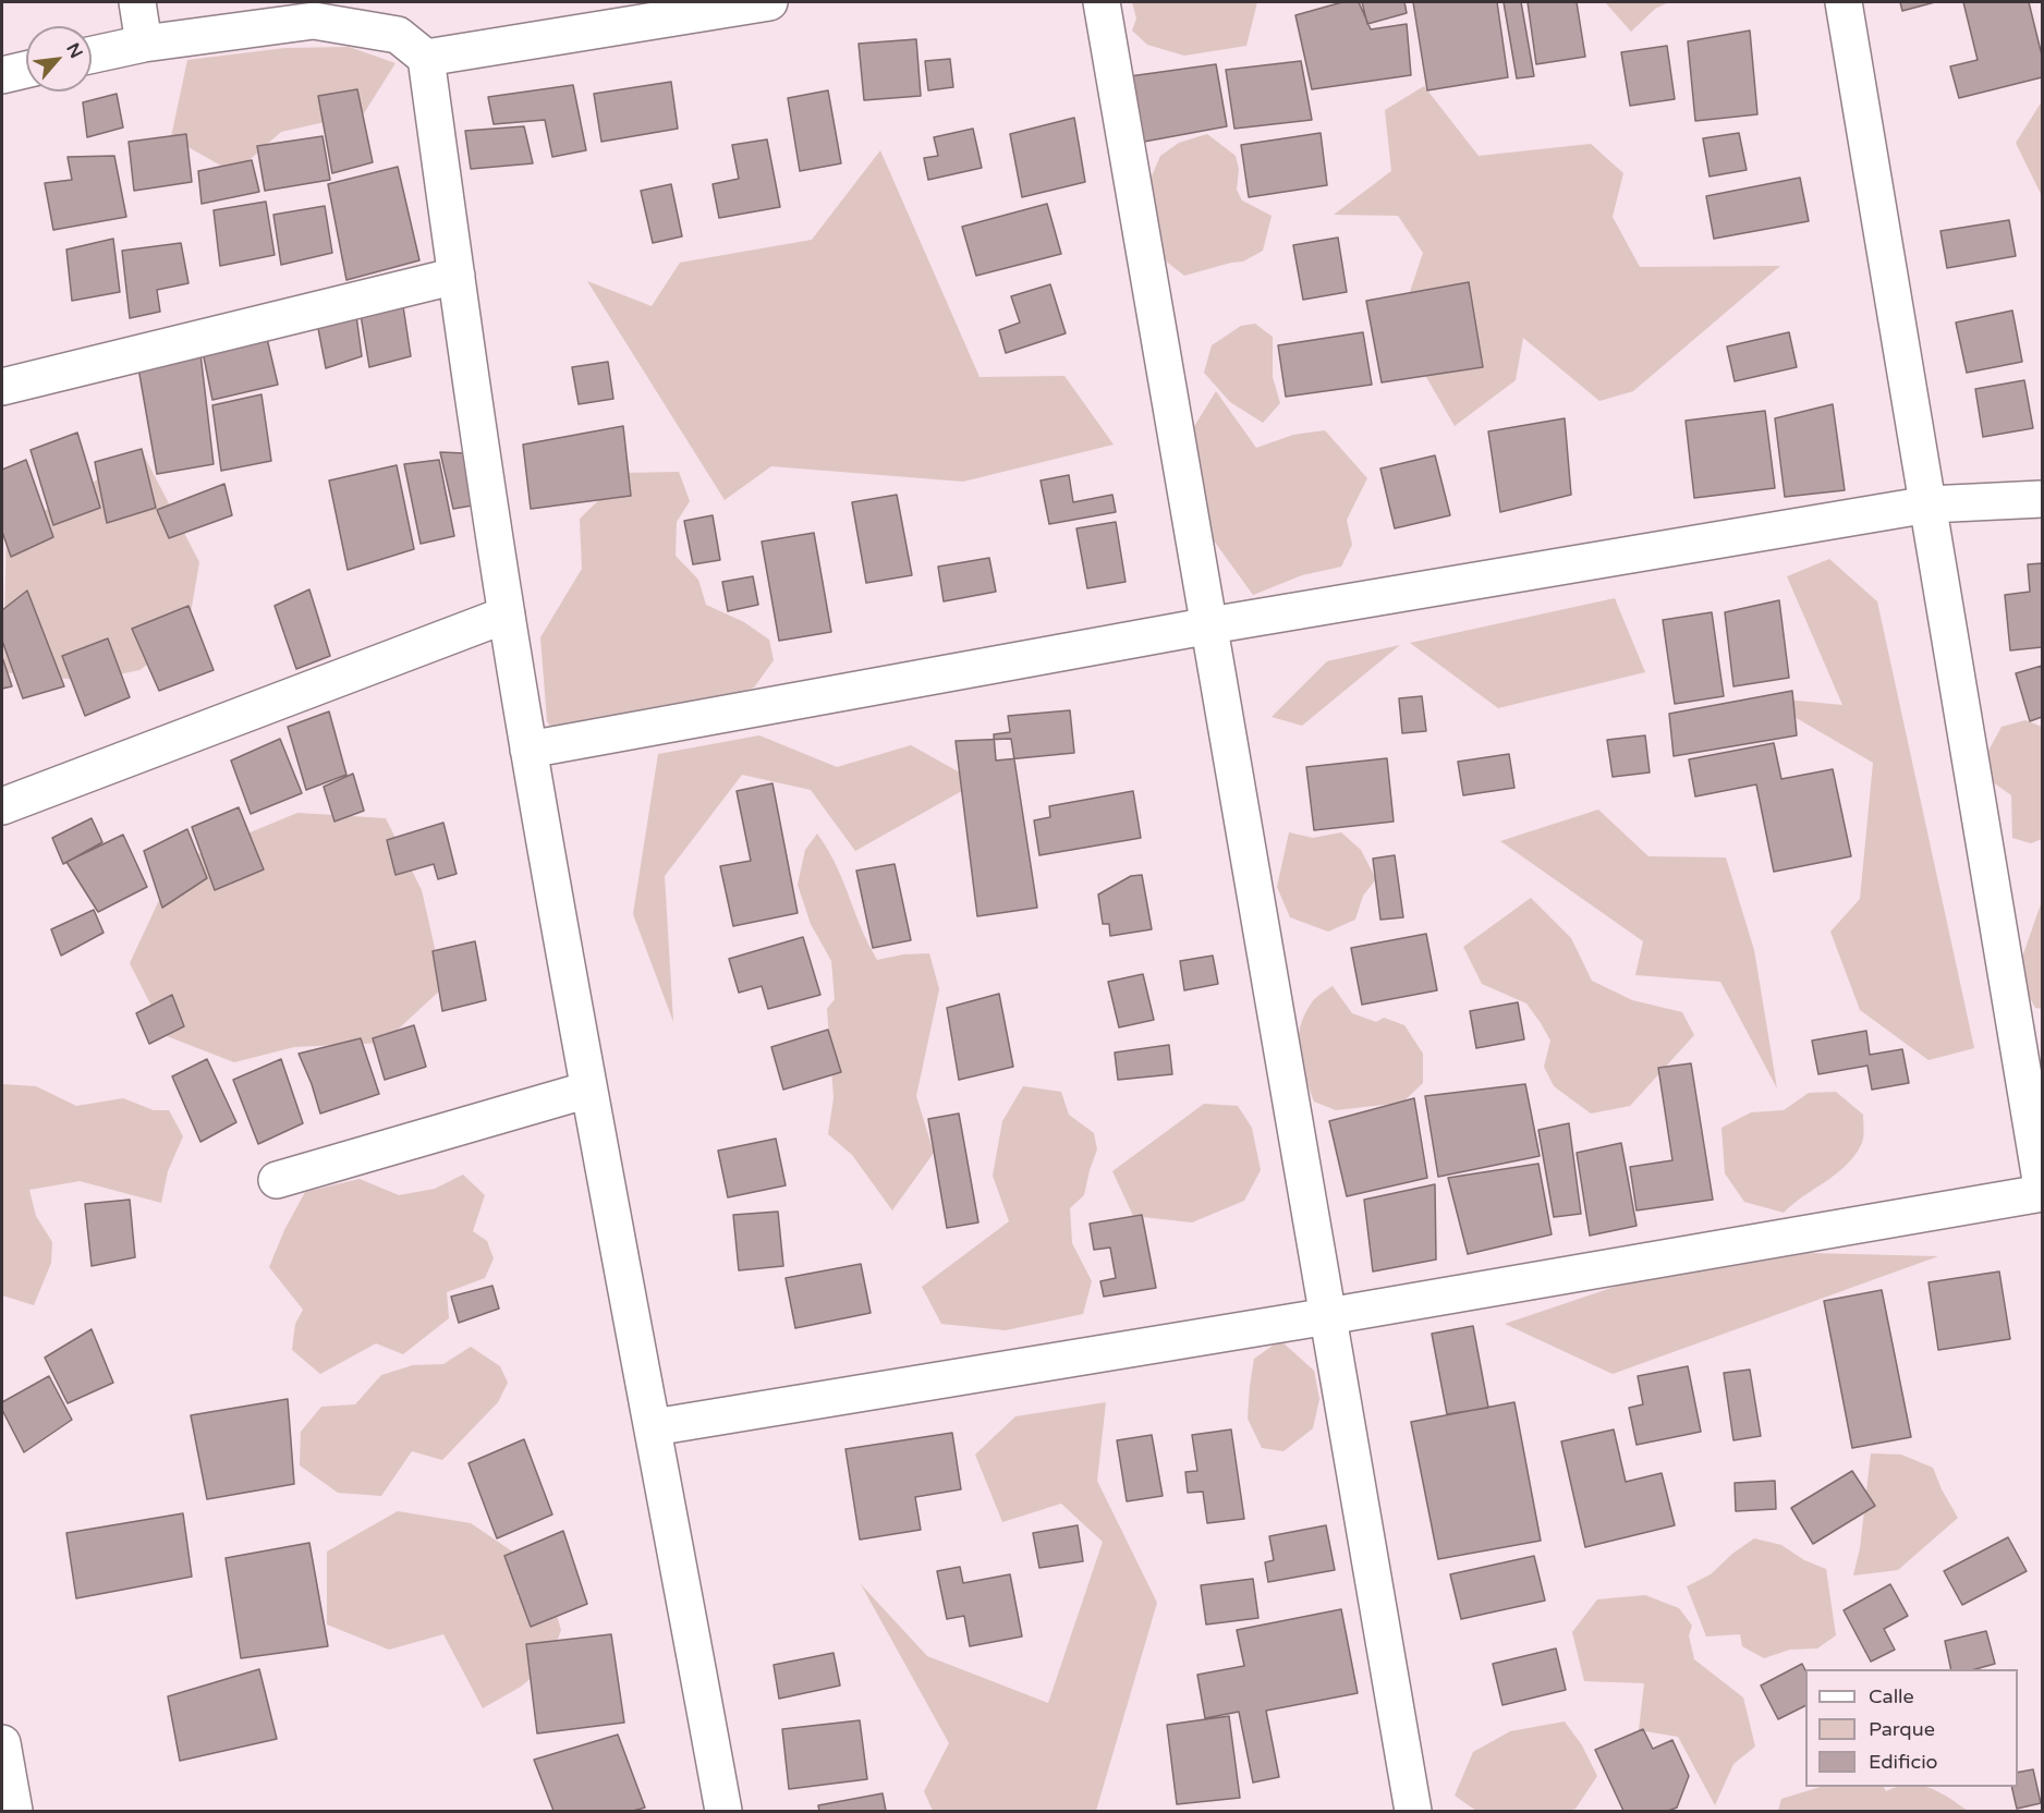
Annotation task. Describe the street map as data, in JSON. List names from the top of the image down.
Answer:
{
  "legend": ["Calle", "Parque", "Edificio"],
  "north": "top right"
}
